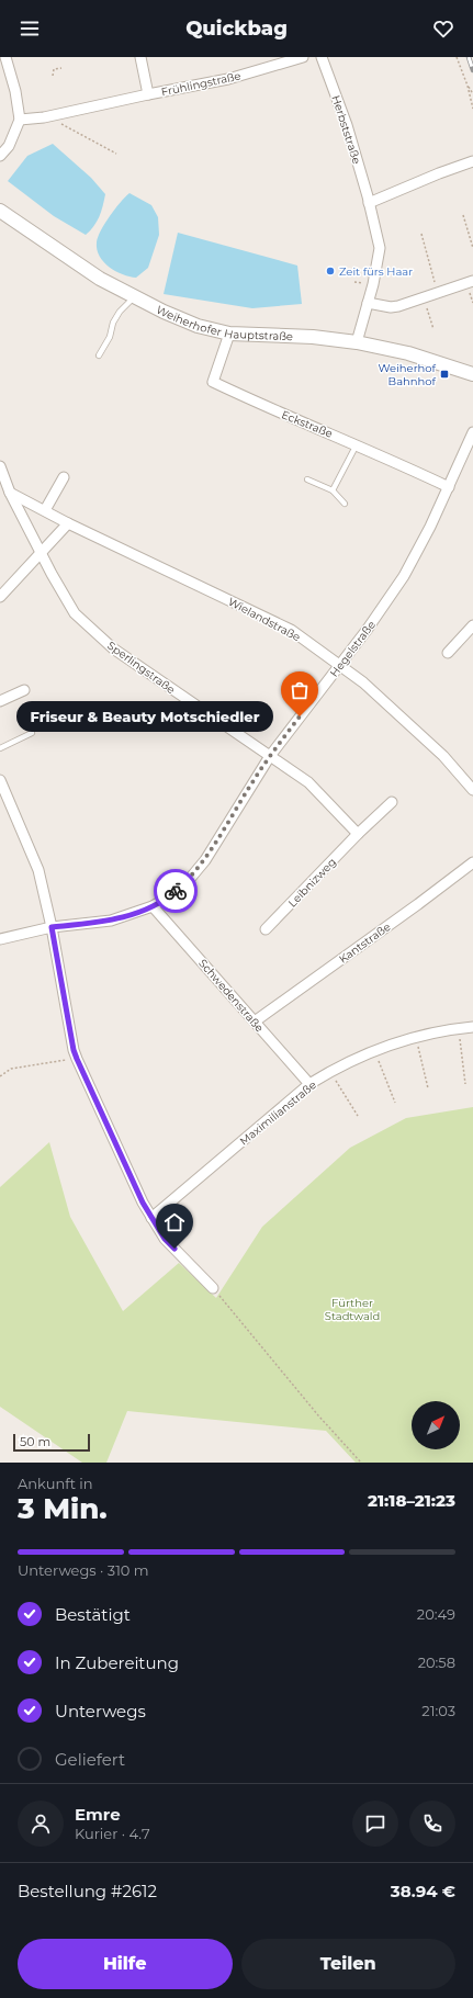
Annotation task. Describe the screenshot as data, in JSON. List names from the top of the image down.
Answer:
{
  "streets": {
    "street": [
      "Frühlingstraße",
      "Herbststraße",
      "Weiherhofer Hauptstraße",
      "Eckstraße",
      "Wielandstraße",
      "Hegelstraße",
      "Sperlingstraße",
      "Leibnizweg",
      "Kantstraße",
      "Schwedenstraße",
      "Maximilianstraße"
    ]
  },
  "crossings": [
    ["Herbststraße", "Weiherhofer Hauptstraße"],
    ["Weiherhofer Hauptstraße", "Eckstraße"],
    ["Eckstraße", "Hegelstraße"],
    ["Wielandstraße", "Hegelstraße"],
    ["Wielandstraße", "Sperlingstraße"],
    ["Hegelstraße", "Sperlingstraße"],
    ["Hegelstraße", "Schwedenstraße"],
    ["Kantstraße", "Schwedenstraße"],
    ["Schwedenstraße", "Maximilianstraße"]
  ],
  "parks": ["Fürther Stadtwald"],
  "places": {
    "other": ["Zeit fürs Haar", "Friseur & Beauty Motschiedler"],
    "transit": ["Weiherhof Bahnhof"]
  },
  "scale_bar": "50 m",
  "north": "top right",
  "page": {
    "header": "Quickbag",
    "bubble": "Friseur & Beauty Motschiedler",
    "scale": "50 m",
    "heading": ["3 Min.", "Ankunft in", "21:18–21:23"],
    "panel": [
      "Emre",
      "Kurier · 4.7",
      "Bestellung #2612",
      "38.94 €"
    ],
    "bar": "Unterwegs · 310 m",
    "list": [
      ["Bestätigt", "20:49"],
      ["In Zubereitung", "20:58"],
      ["Unterwegs", "21:03"],
      "Geliefert"
    ],
    "buttons": ["Hilfe", "Teilen"]
  }
}
